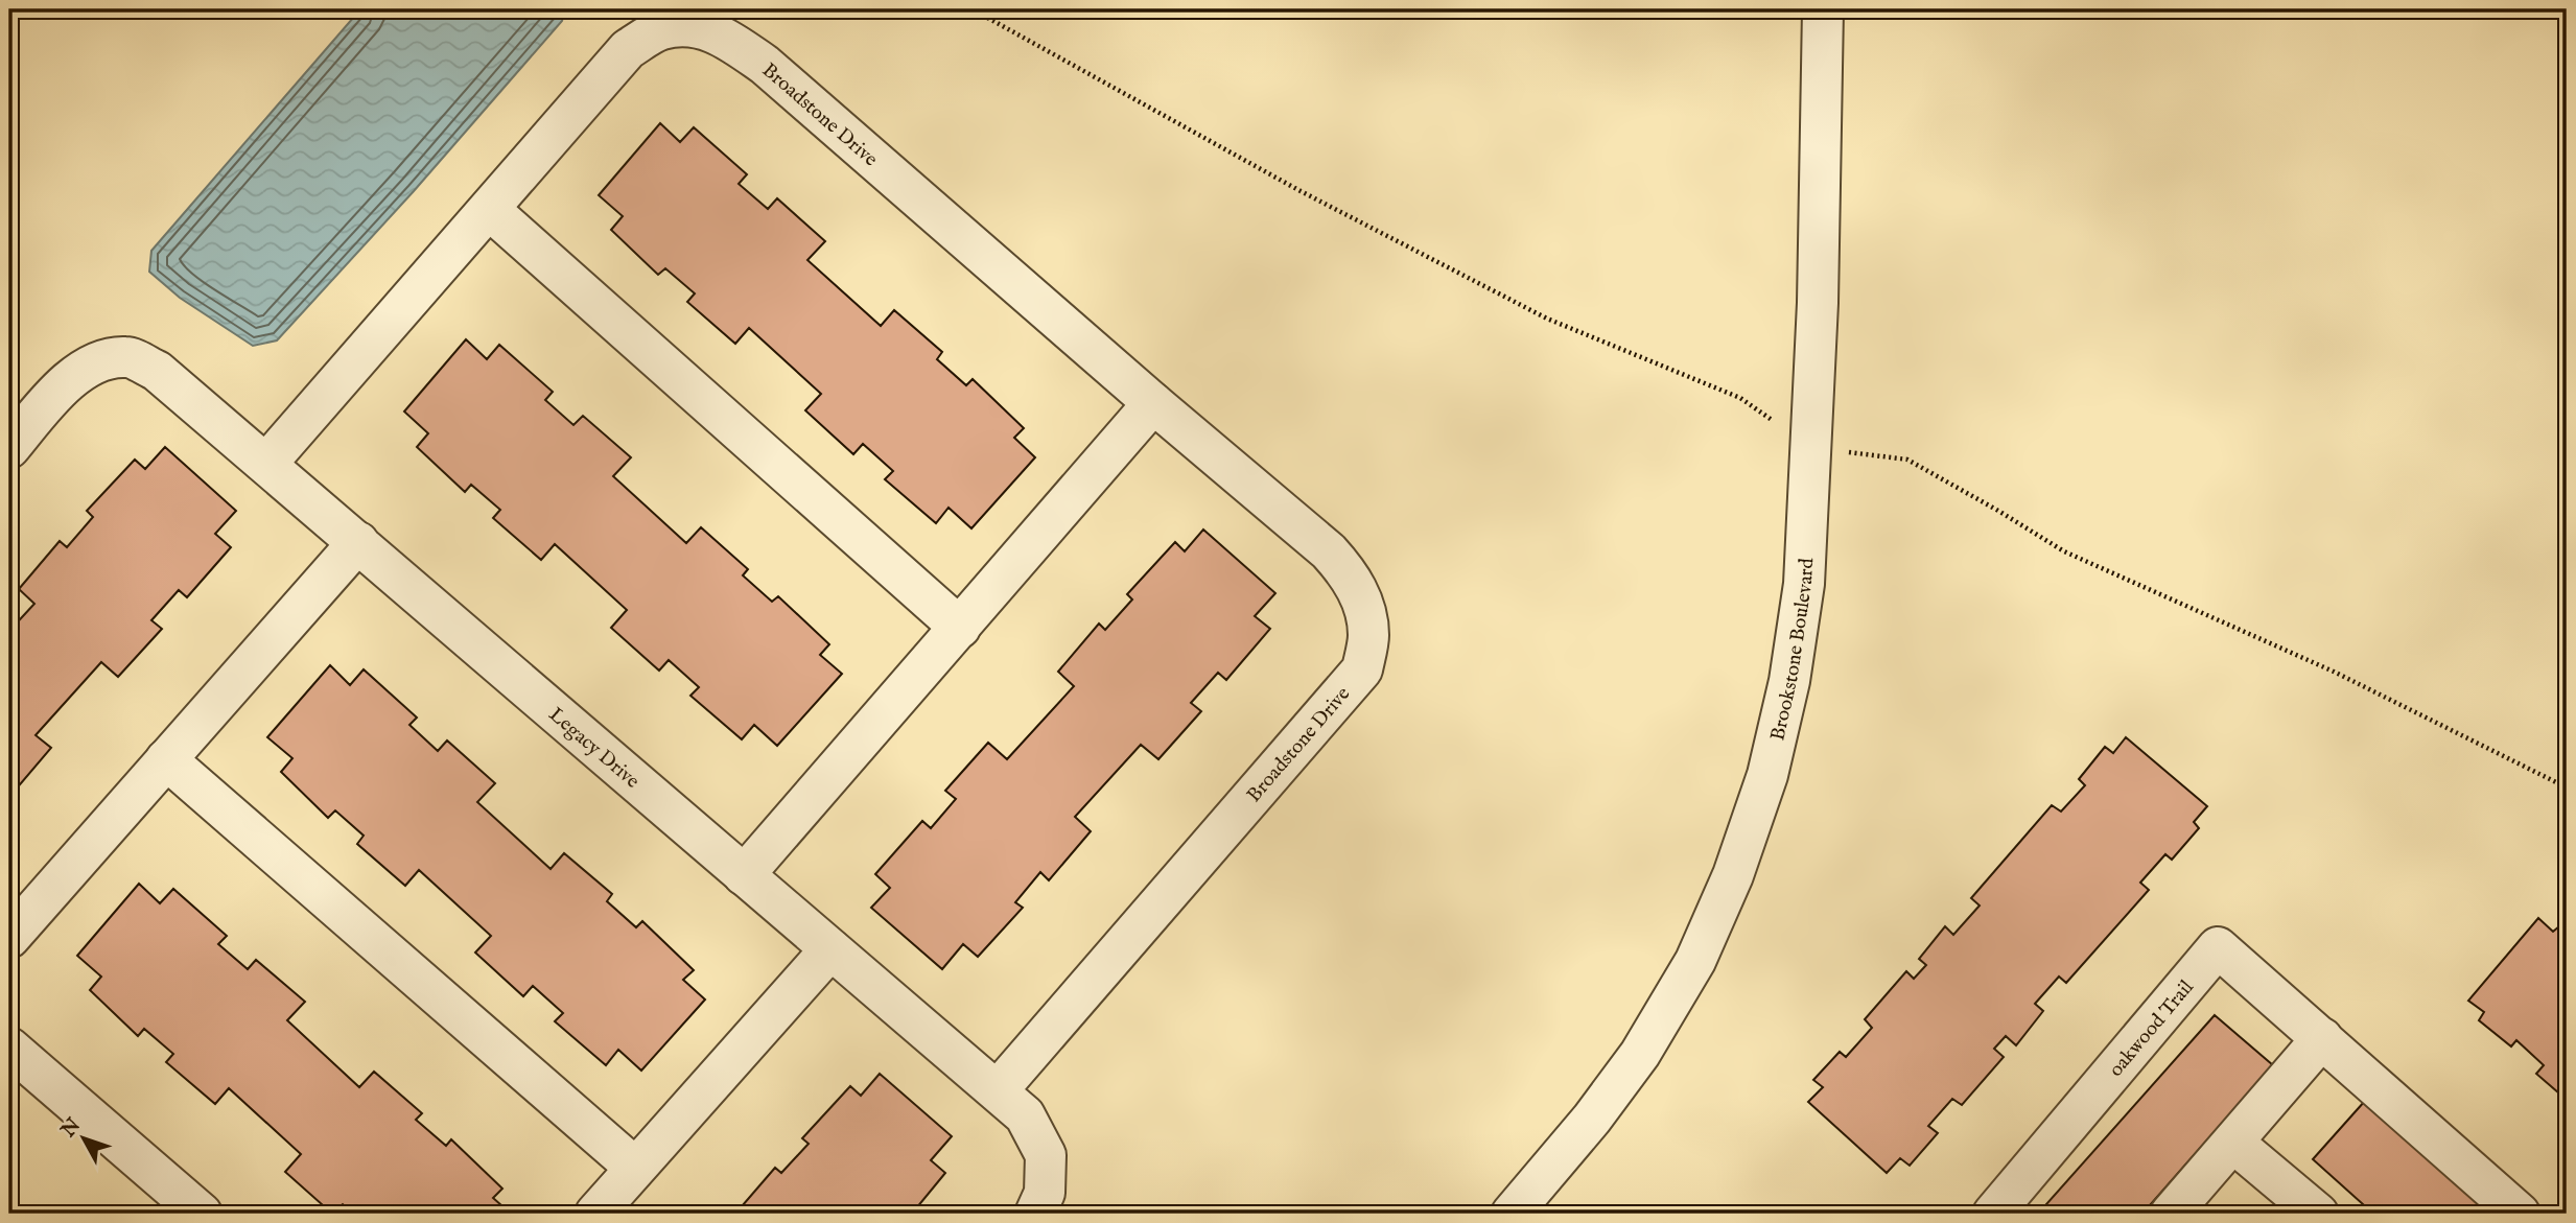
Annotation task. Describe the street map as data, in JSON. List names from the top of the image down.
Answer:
{
  "streets": {
    "street": [
      "Broadstone Drive",
      "Brookstone Boulevard",
      "Legacy Drive",
      "oakwood Trail"
    ]
  },
  "crossings": [
    ["Broadstone Drive", "Legacy Drive"]
  ],
  "north": "top left"
}
